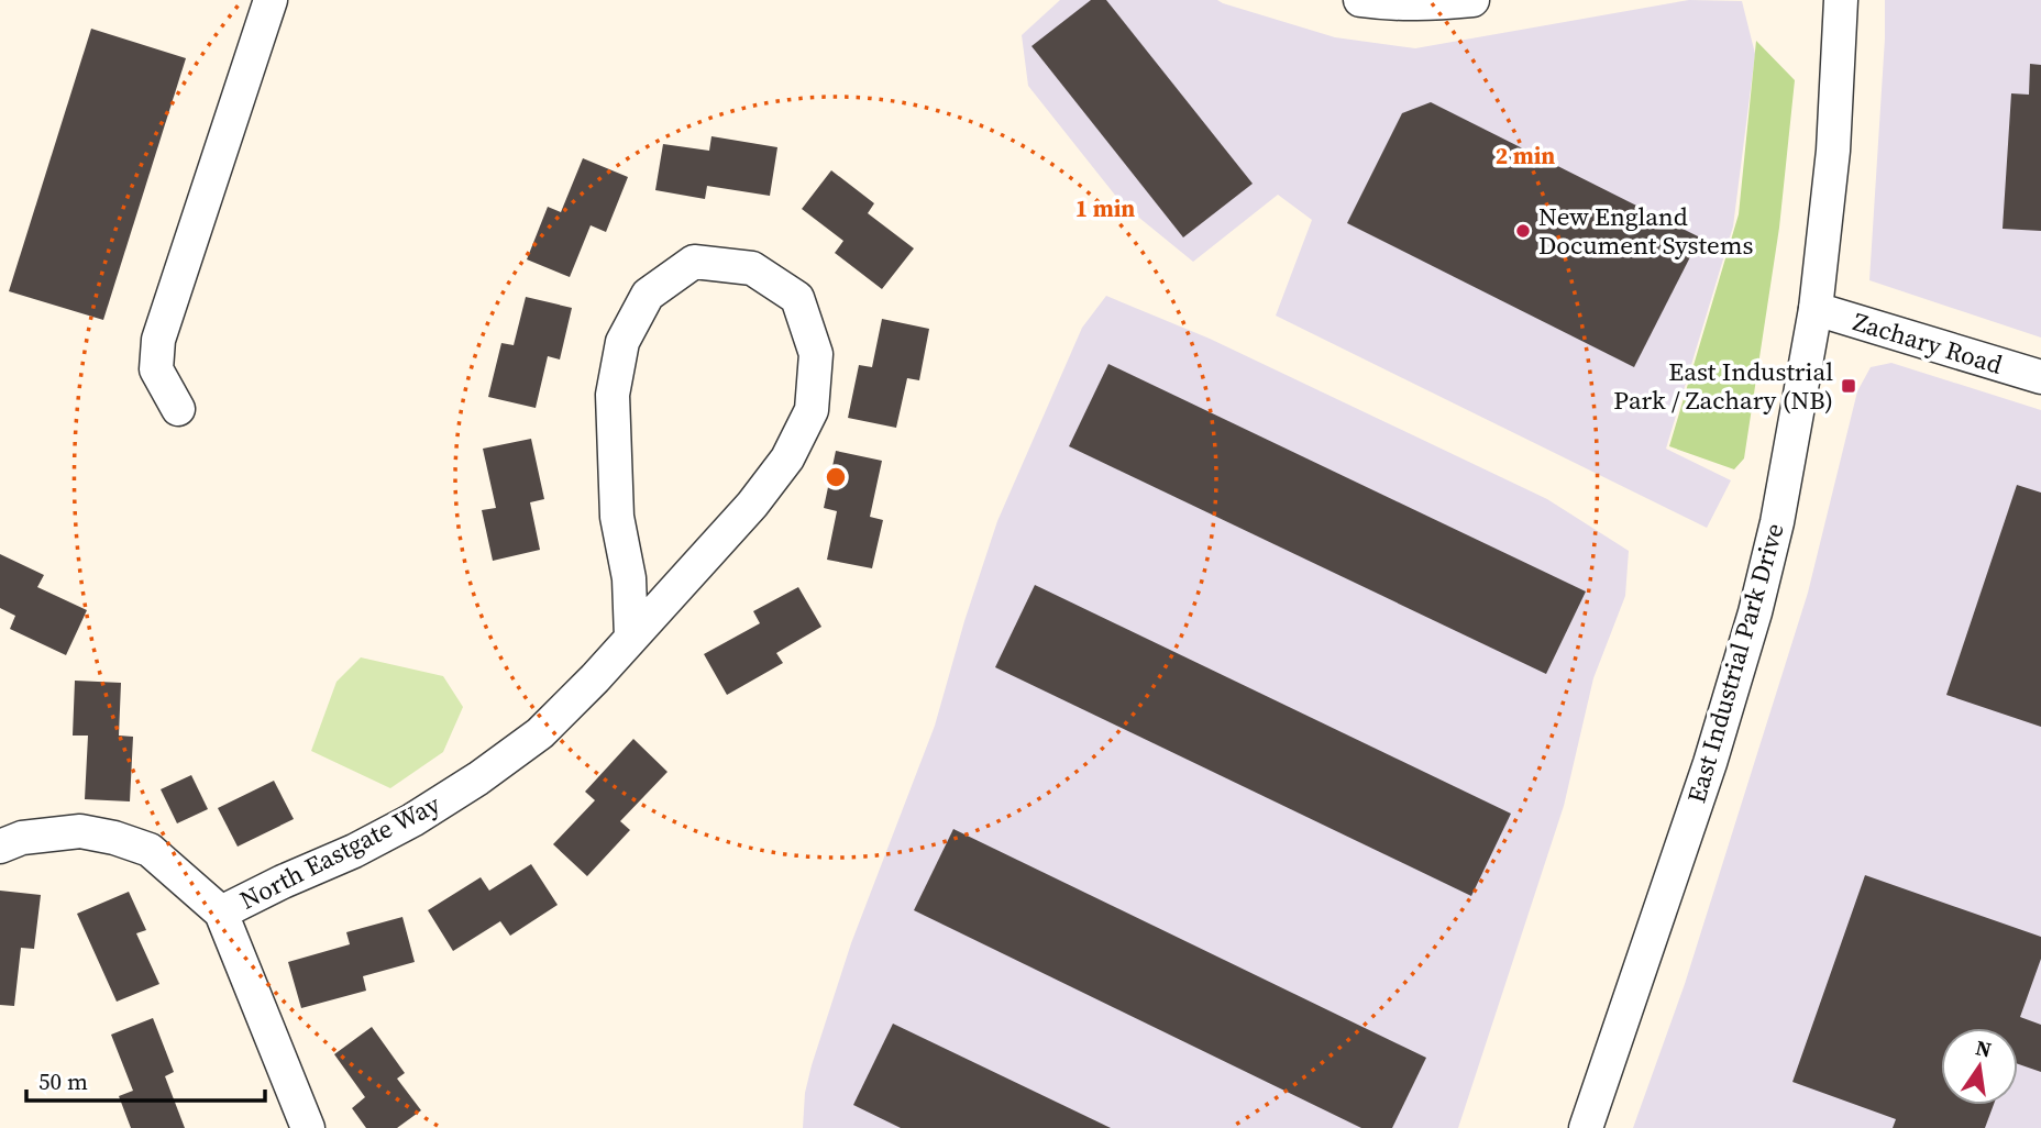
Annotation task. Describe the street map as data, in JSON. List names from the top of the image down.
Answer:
{
  "streets": {
    "street": ["Zachary Road", "East Industrial Park Drive", "North Eastgate Way"]
  },
  "crossings": [
    ["Zachary Road", "East Industrial Park Drive"]
  ],
  "places": {
    "other": ["New England Document Systems"],
    "transit": ["East Industrial Park / Zachary (NB)"]
  },
  "scale_bar": "50 m",
  "north": "top",
  "rings": ["2 min", "1 min"]
}
